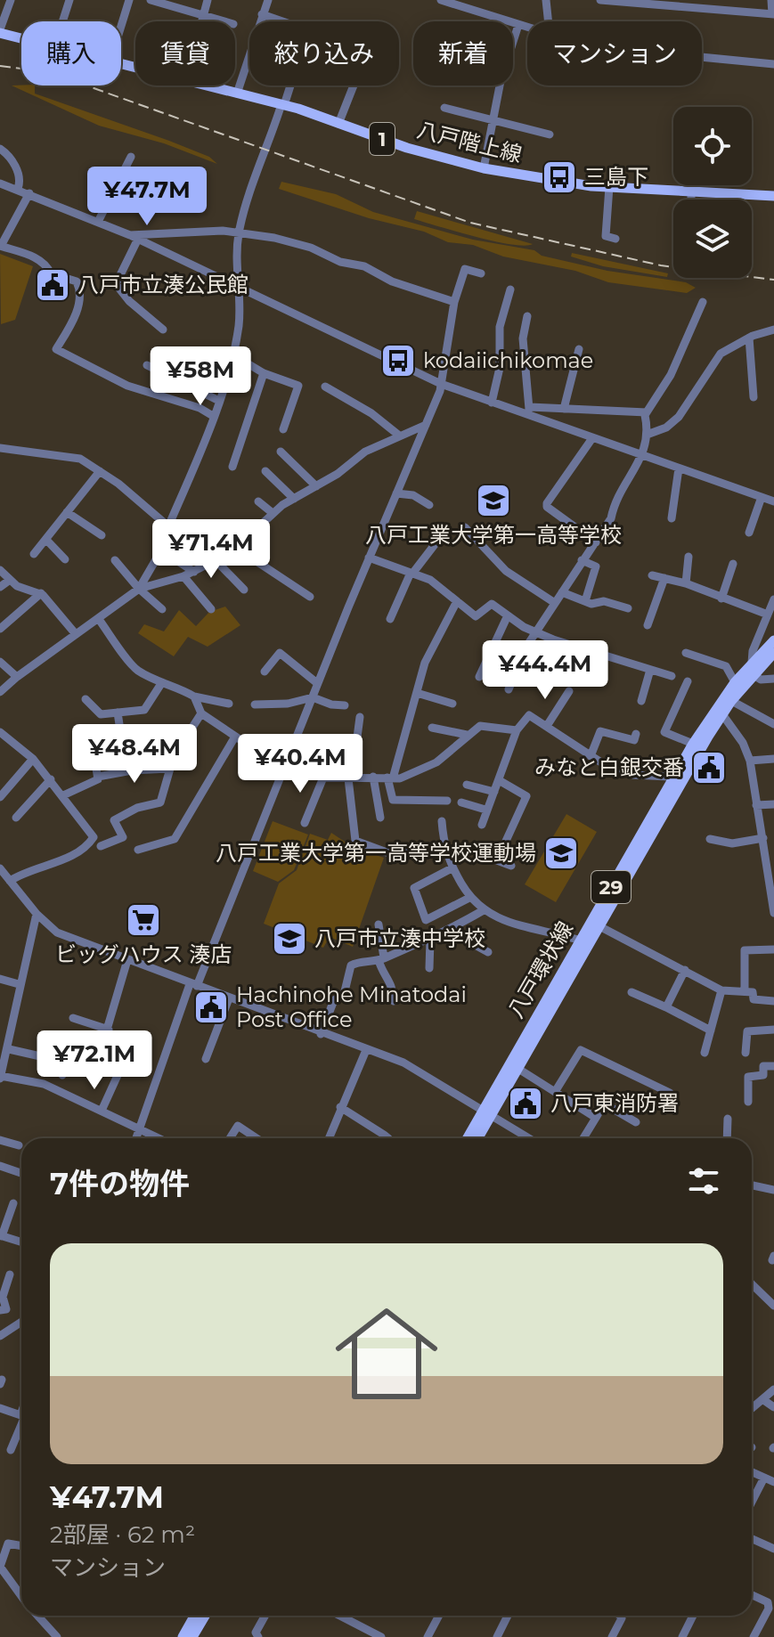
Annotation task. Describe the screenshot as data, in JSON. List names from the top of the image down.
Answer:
{
  "streets": {
    "main road": [
      "1",
      "八戸階上線",
      "29",
      "八戸環状線"
    ]
  },
  "places": {
    "bus stop": ["三島下", "kodaiichikomae"],
    "public building": [
      "八戸市立湊公民館",
      "みなと白銀交番",
      "Hachinohe Minatodai Post Office",
      "八戸東消防署"
    ],
    "school or university": ["八戸工業大学第一高等学校", "八戸工業大学第一高等学校運動場", "八戸市立湊中学校"],
    "supermarket": ["ビッグハウス 湊店"]
  },
  "page": {
    "chip": [
      "購入",
      "賃貸",
      "絞り込み",
      "新着",
      "マンション"
    ],
    "price": [
      "¥47.7M",
      "¥58M",
      "¥71.4M",
      "¥44.4M",
      "¥48.4M",
      "¥40.4M",
      "¥72.1M"
    ],
    "heading": "7件の物件",
    "list": [
      {
        "name": "¥47.7M",
        "note": "2部屋 · 62 m² · マンション"
      }
    ]
  }
}
